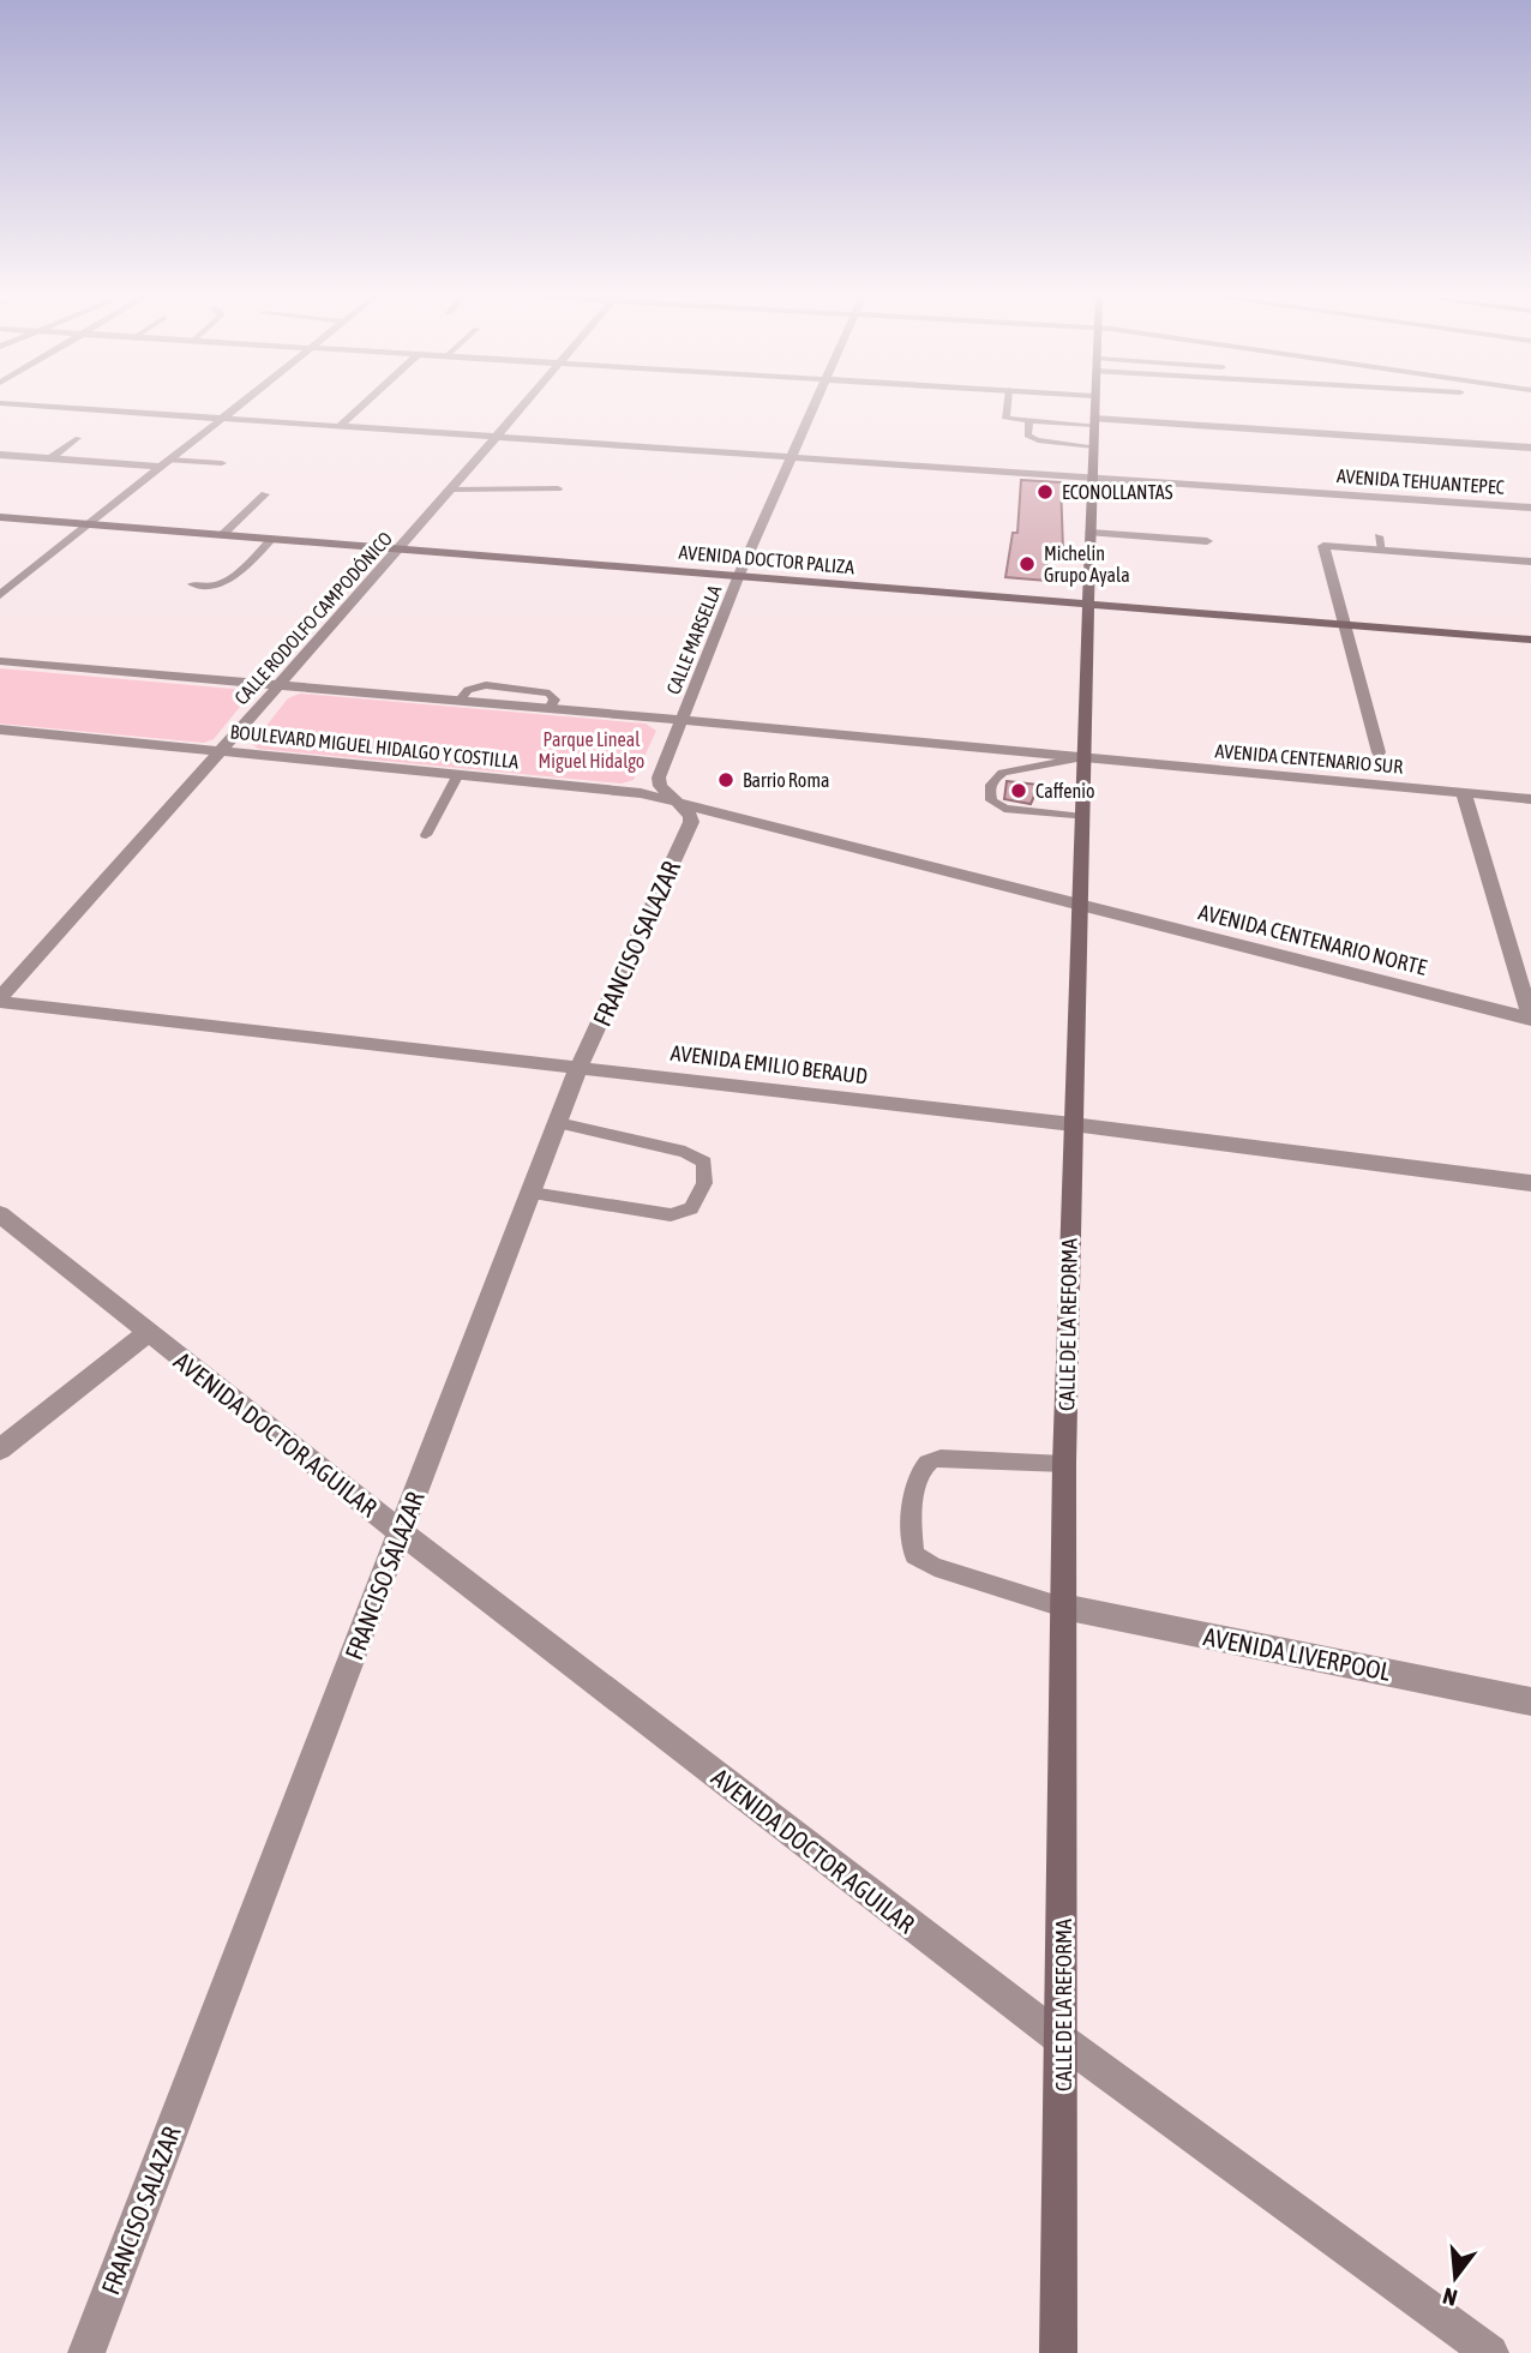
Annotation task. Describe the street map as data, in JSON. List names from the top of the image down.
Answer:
{
  "streets": {
    "main road": ["AVENIDA DOCTOR PALIZA", "CALLE DE LA REFORMA"],
    "street": [
      "AVENIDA TEHUANTEPEC",
      "CALLE RODOLFO CAMPODÓNICO",
      "CALLE MARSELLA",
      "BOULEVARD MIGUEL HIDALGO Y COSTILLA",
      "AVENIDA CENTENARIO SUR",
      "AVENIDA CENTENARIO NORTE",
      "FRANCISO SALAZAR",
      "AVENIDA EMILIO BERAUD",
      "AVENIDA DOCTOR AGUILAR",
      "AVENIDA LIVERPOOL"
    ]
  },
  "crossings": [
    ["AVENIDA TEHUANTEPEC", "CALLE RODOLFO CAMPODÓNICO"],
    ["AVENIDA TEHUANTEPEC", "CALLE MARSELLA"],
    ["AVENIDA TEHUANTEPEC", "CALLE DE LA REFORMA"],
    ["AVENIDA DOCTOR PALIZA", "CALLE RODOLFO CAMPODÓNICO"],
    ["AVENIDA DOCTOR PALIZA", "CALLE MARSELLA"],
    ["AVENIDA DOCTOR PALIZA", "CALLE DE LA REFORMA"],
    ["CALLE RODOLFO CAMPODÓNICO", "BOULEVARD MIGUEL HIDALGO Y COSTILLA"],
    ["CALLE RODOLFO CAMPODÓNICO", "AVENIDA EMILIO BERAUD"],
    ["CALLE MARSELLA", "BOULEVARD MIGUEL HIDALGO Y COSTILLA"],
    ["CALLE MARSELLA", "FRANCISO SALAZAR"],
    ["BOULEVARD MIGUEL HIDALGO Y COSTILLA", "AVENIDA CENTENARIO NORTE"],
    ["BOULEVARD MIGUEL HIDALGO Y COSTILLA", "FRANCISO SALAZAR"],
    ["BOULEVARD MIGUEL HIDALGO Y COSTILLA", "CALLE DE LA REFORMA"],
    ["AVENIDA CENTENARIO SUR", "CALLE DE LA REFORMA"],
    ["AVENIDA CENTENARIO NORTE", "CALLE DE LA REFORMA"],
    ["FRANCISO SALAZAR", "AVENIDA EMILIO BERAUD"],
    ["FRANCISO SALAZAR", "AVENIDA DOCTOR AGUILAR"],
    ["AVENIDA EMILIO BERAUD", "CALLE DE LA REFORMA"],
    ["CALLE DE LA REFORMA", "AVENIDA DOCTOR AGUILAR"],
    ["CALLE DE LA REFORMA", "AVENIDA LIVERPOOL"]
  ],
  "parks": ["Parque Lineal Miguel Hidalgo"],
  "places": [
    "ECONOLLANTAS",
    "Michelin Grupo Ayala",
    "Barrio Roma",
    "Caffenio"
  ],
  "north": "bottom"
}
